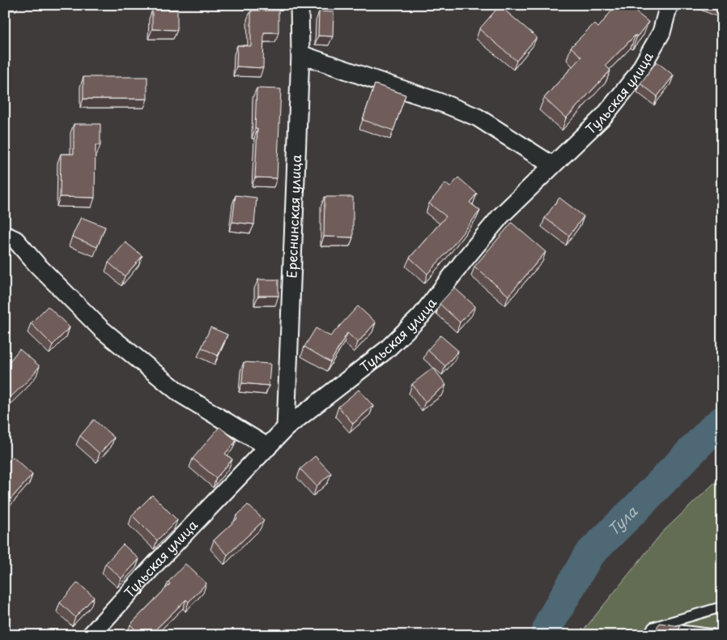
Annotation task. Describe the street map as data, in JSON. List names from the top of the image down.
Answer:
{
  "streets": {
    "street": ["Тульская улица", "Ереснинская улица"]
  },
  "crossings": [
    ["Тульская улица", "Ереснинская улица"]
  ],
  "water": ["Тула"]
}
